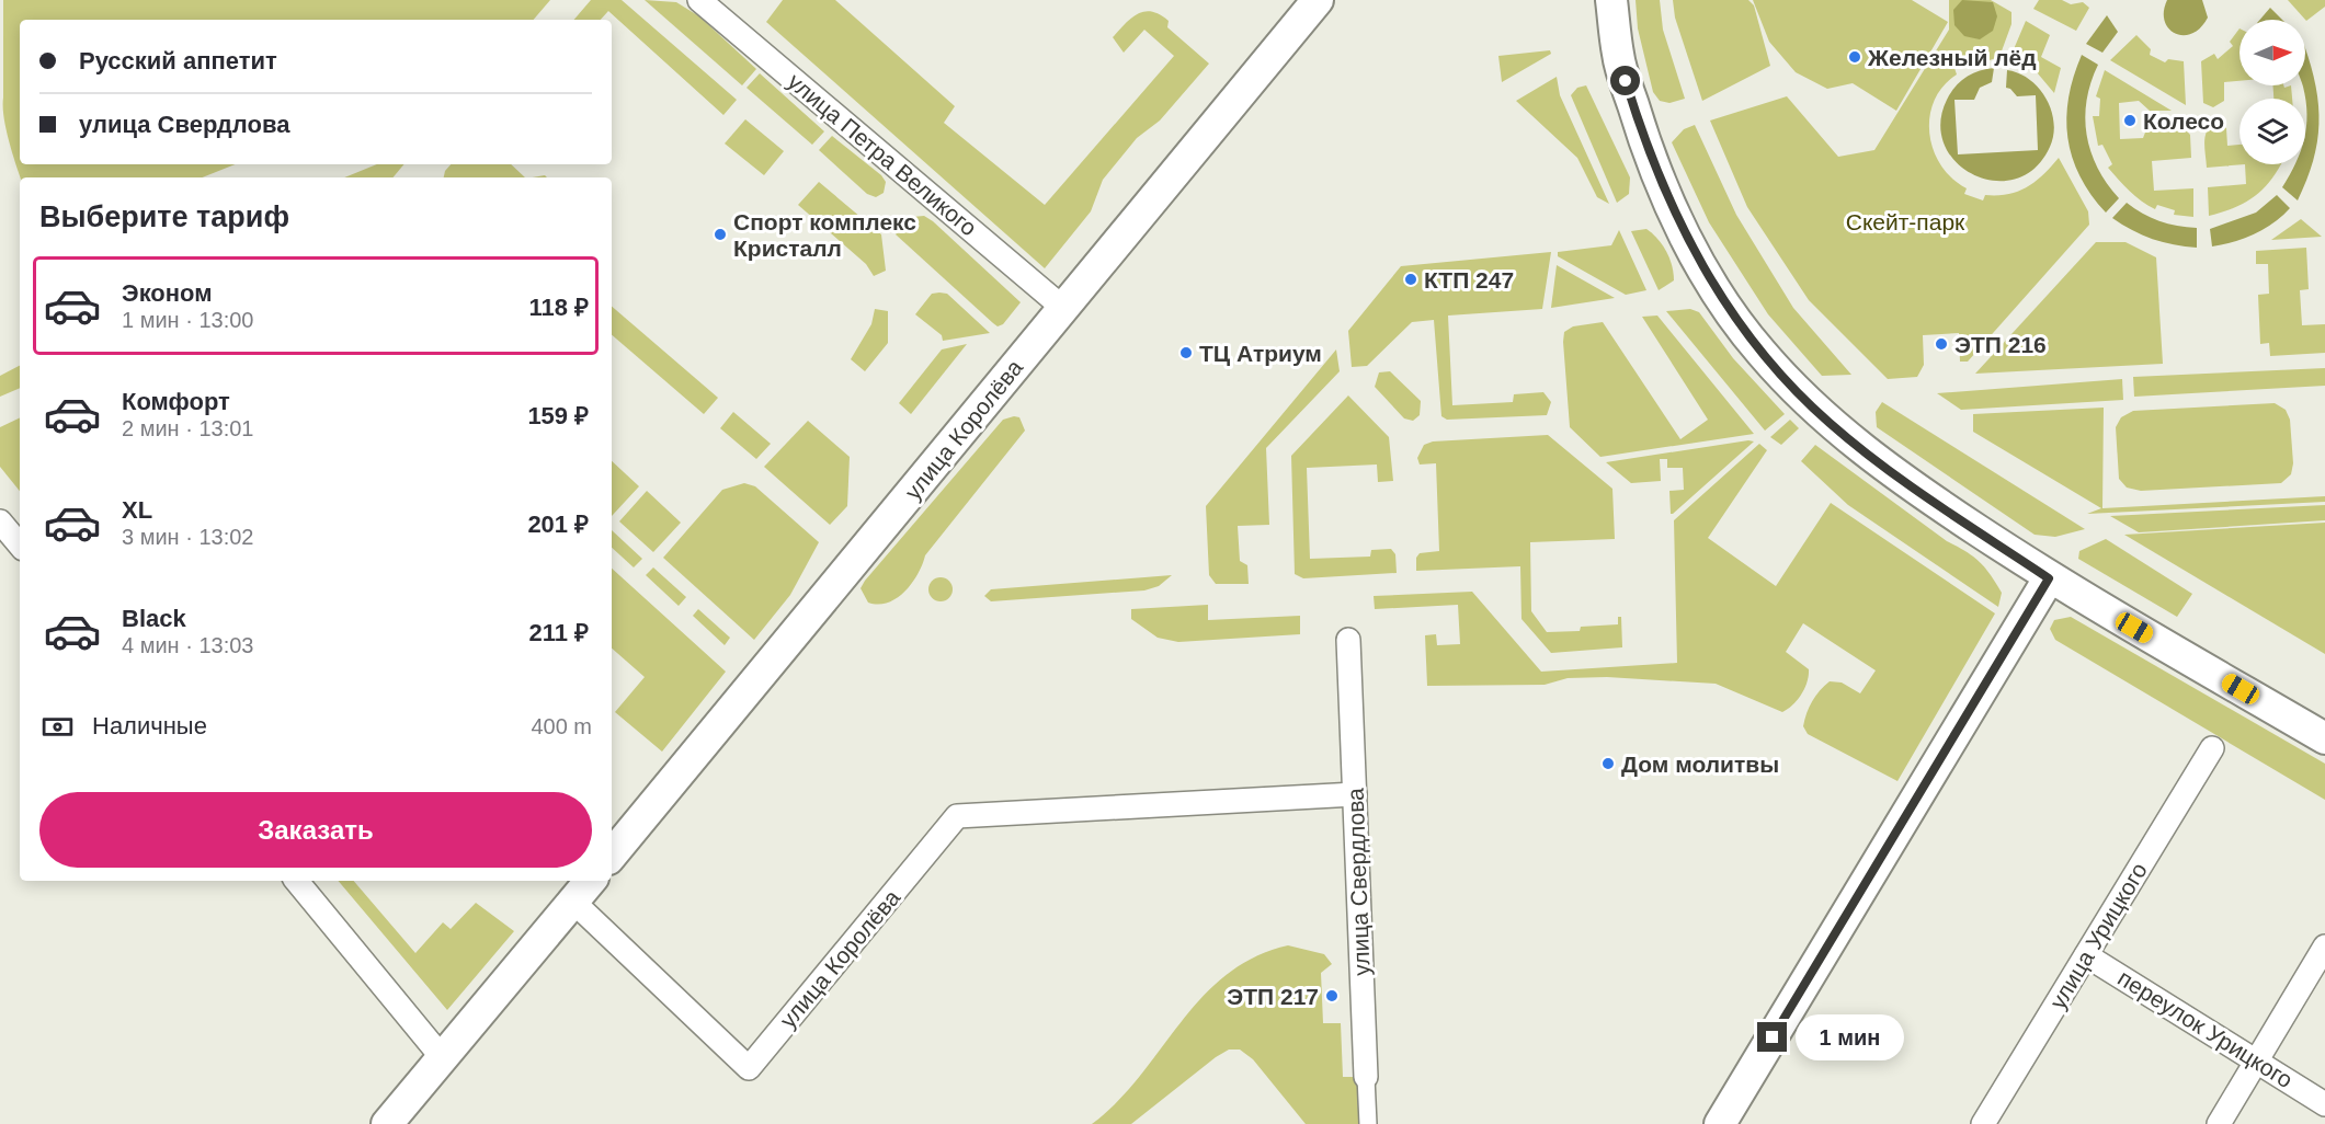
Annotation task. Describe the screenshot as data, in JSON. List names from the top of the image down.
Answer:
{
  "streets": {
    "main road": ["улица Королёва"],
    "street": [
      "улица Петра Великого",
      "улица Свердлова",
      "улица Урицкого",
      "переулок Урицкого"
    ]
  },
  "crossings": [
    ["улица Петра Великого", "улица Королёва"],
    ["улица Королёва", "улица Свердлова"],
    ["улица Урицкого", "переулок Урицкого"]
  ],
  "parks": ["Скейт-парк"],
  "places": [
    "Железный лёд",
    "Колесо",
    "Спорт комплекс Кристалл",
    "КТП 247",
    "ЭТП 216",
    "ТЦ Атриум",
    "Дом молитвы",
    "ЭТП 217"
  ],
  "north": "right",
  "page": {
    "banner": ["Русский аппетит", "улица Свердлова"],
    "heading": "Выберите тариф",
    "list": [
      {
        "name": "Эконом",
        "note": "1 мин · 13:00",
        "value": "118 ₽"
      },
      {
        "name": "Комфорт",
        "note": "2 мин · 13:01",
        "value": "159 ₽"
      },
      {
        "name": "XL",
        "note": "3 мин · 13:02",
        "value": "201 ₽"
      },
      {
        "name": "Black",
        "note": "4 мин · 13:03",
        "value": "211 ₽"
      }
    ],
    "pay": ["Наличные", "400 m"],
    "buttons": "Заказать",
    "bubble": "1 мин"
  }
}
